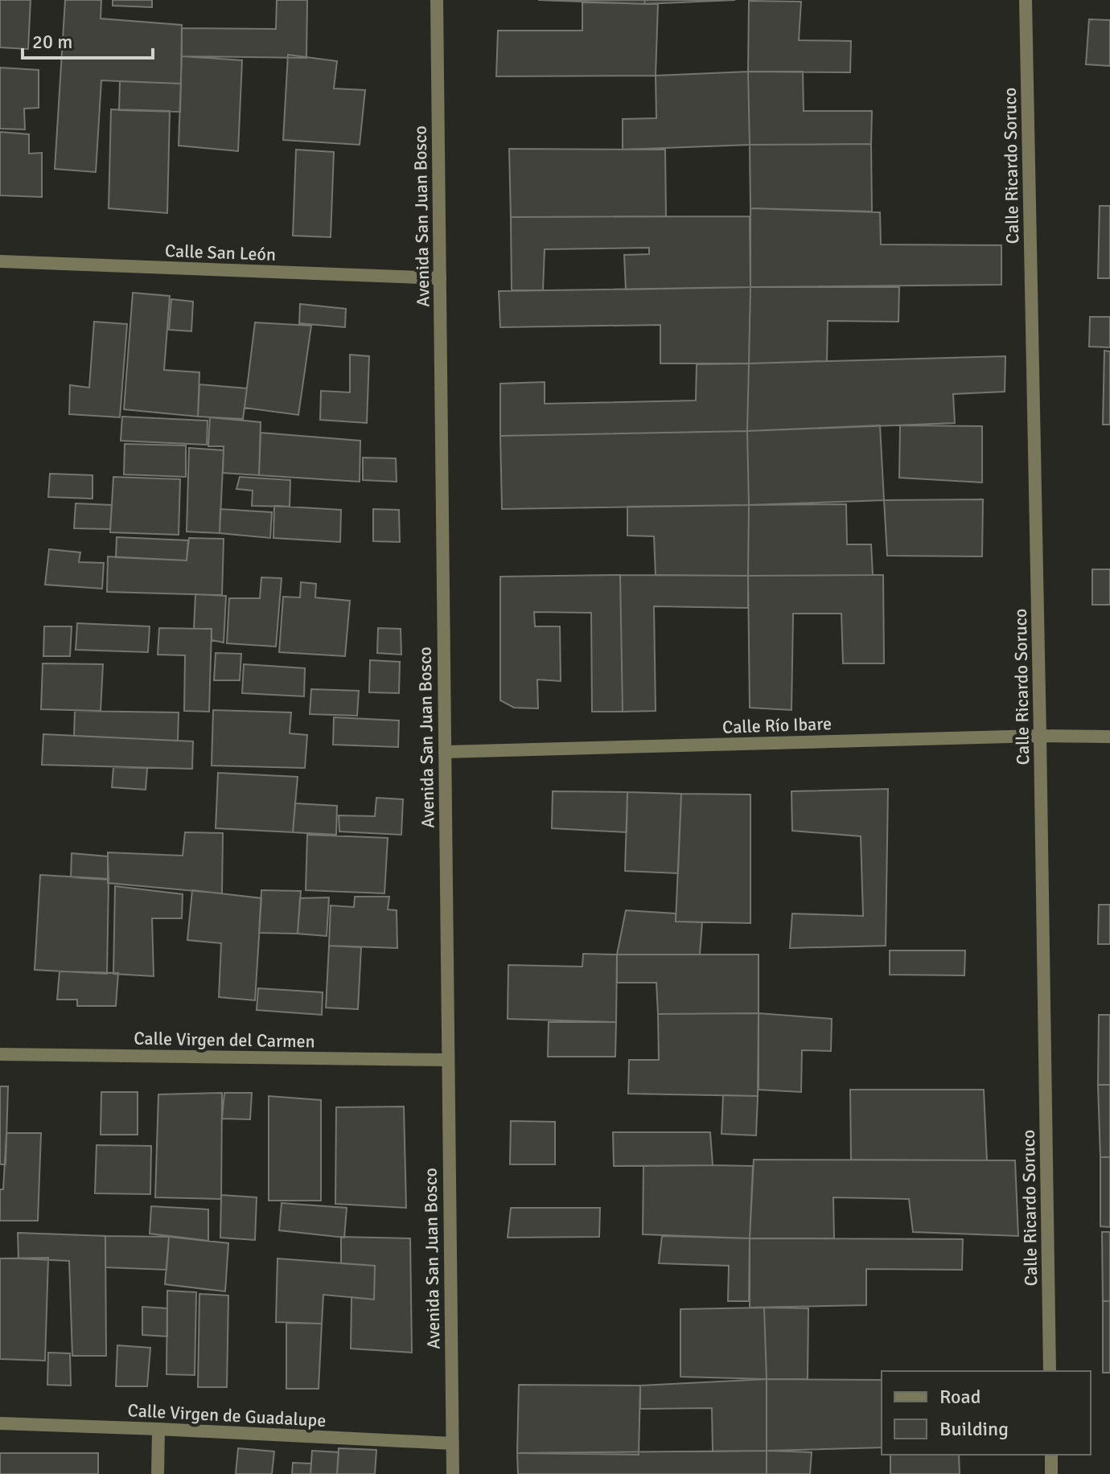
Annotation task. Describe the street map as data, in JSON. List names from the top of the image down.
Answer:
{
  "streets": {
    "street": [
      "Calle Ricardo Soruco",
      "Avenida San Juan Bosco",
      "Calle San León",
      "Calle Río Ibare",
      "Calle Virgen del Carmen",
      "Calle Virgen de Guadalupe"
    ]
  },
  "crossings": [
    ["Calle Ricardo Soruco", "Calle Río Ibare"],
    ["Avenida San Juan Bosco", "Calle San León"],
    ["Avenida San Juan Bosco", "Calle Río Ibare"],
    ["Avenida San Juan Bosco", "Calle Virgen del Carmen"],
    ["Avenida San Juan Bosco", "Calle Virgen de Guadalupe"]
  ],
  "legend": ["Road", "Building"],
  "scale_bar": "20 m"
}
